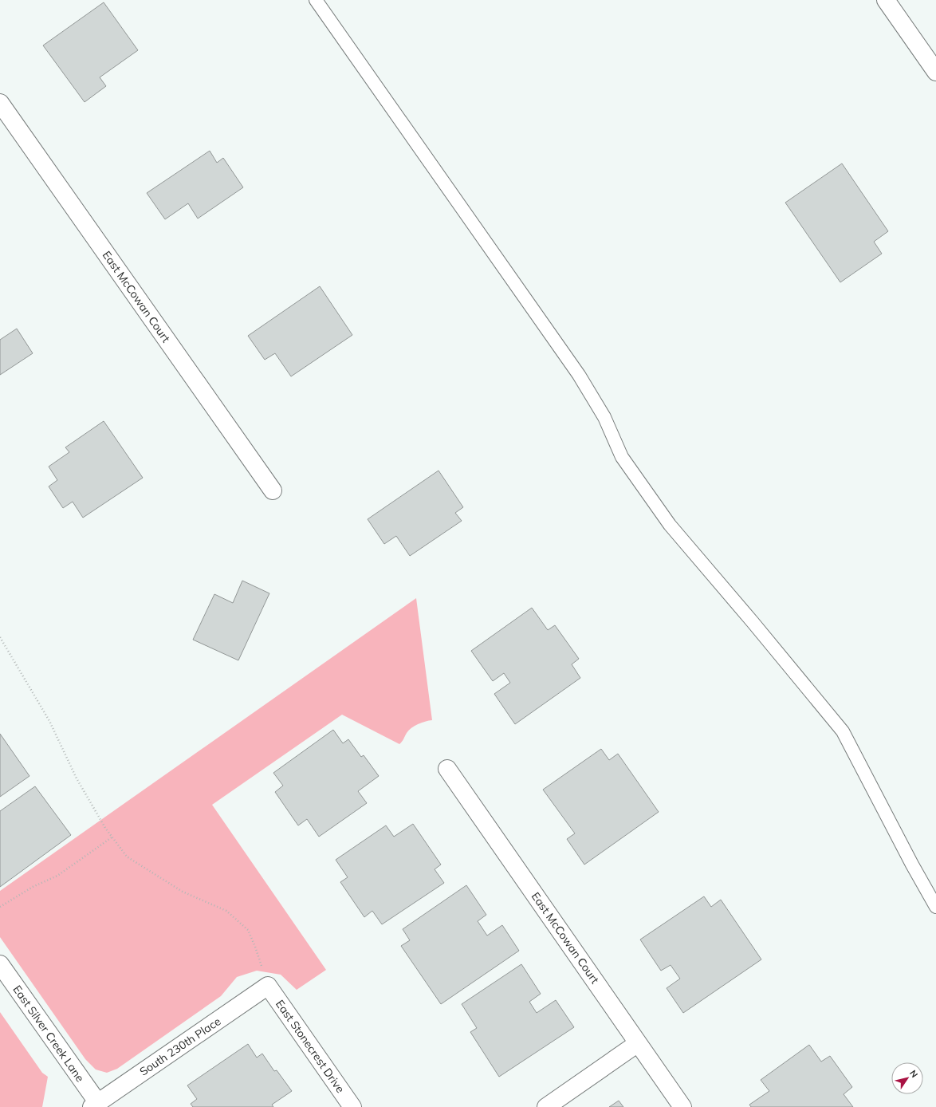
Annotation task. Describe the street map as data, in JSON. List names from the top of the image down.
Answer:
{
  "streets": {
    "street": [
      "East McCowan Court",
      "East Silver Creek Lane",
      "South 230th Place",
      "East Stonecrest Drive"
    ]
  },
  "crossings": [
    ["East Silver Creek Lane", "South 230th Place"],
    ["South 230th Place", "East Stonecrest Drive"]
  ],
  "north": "top right"
}
